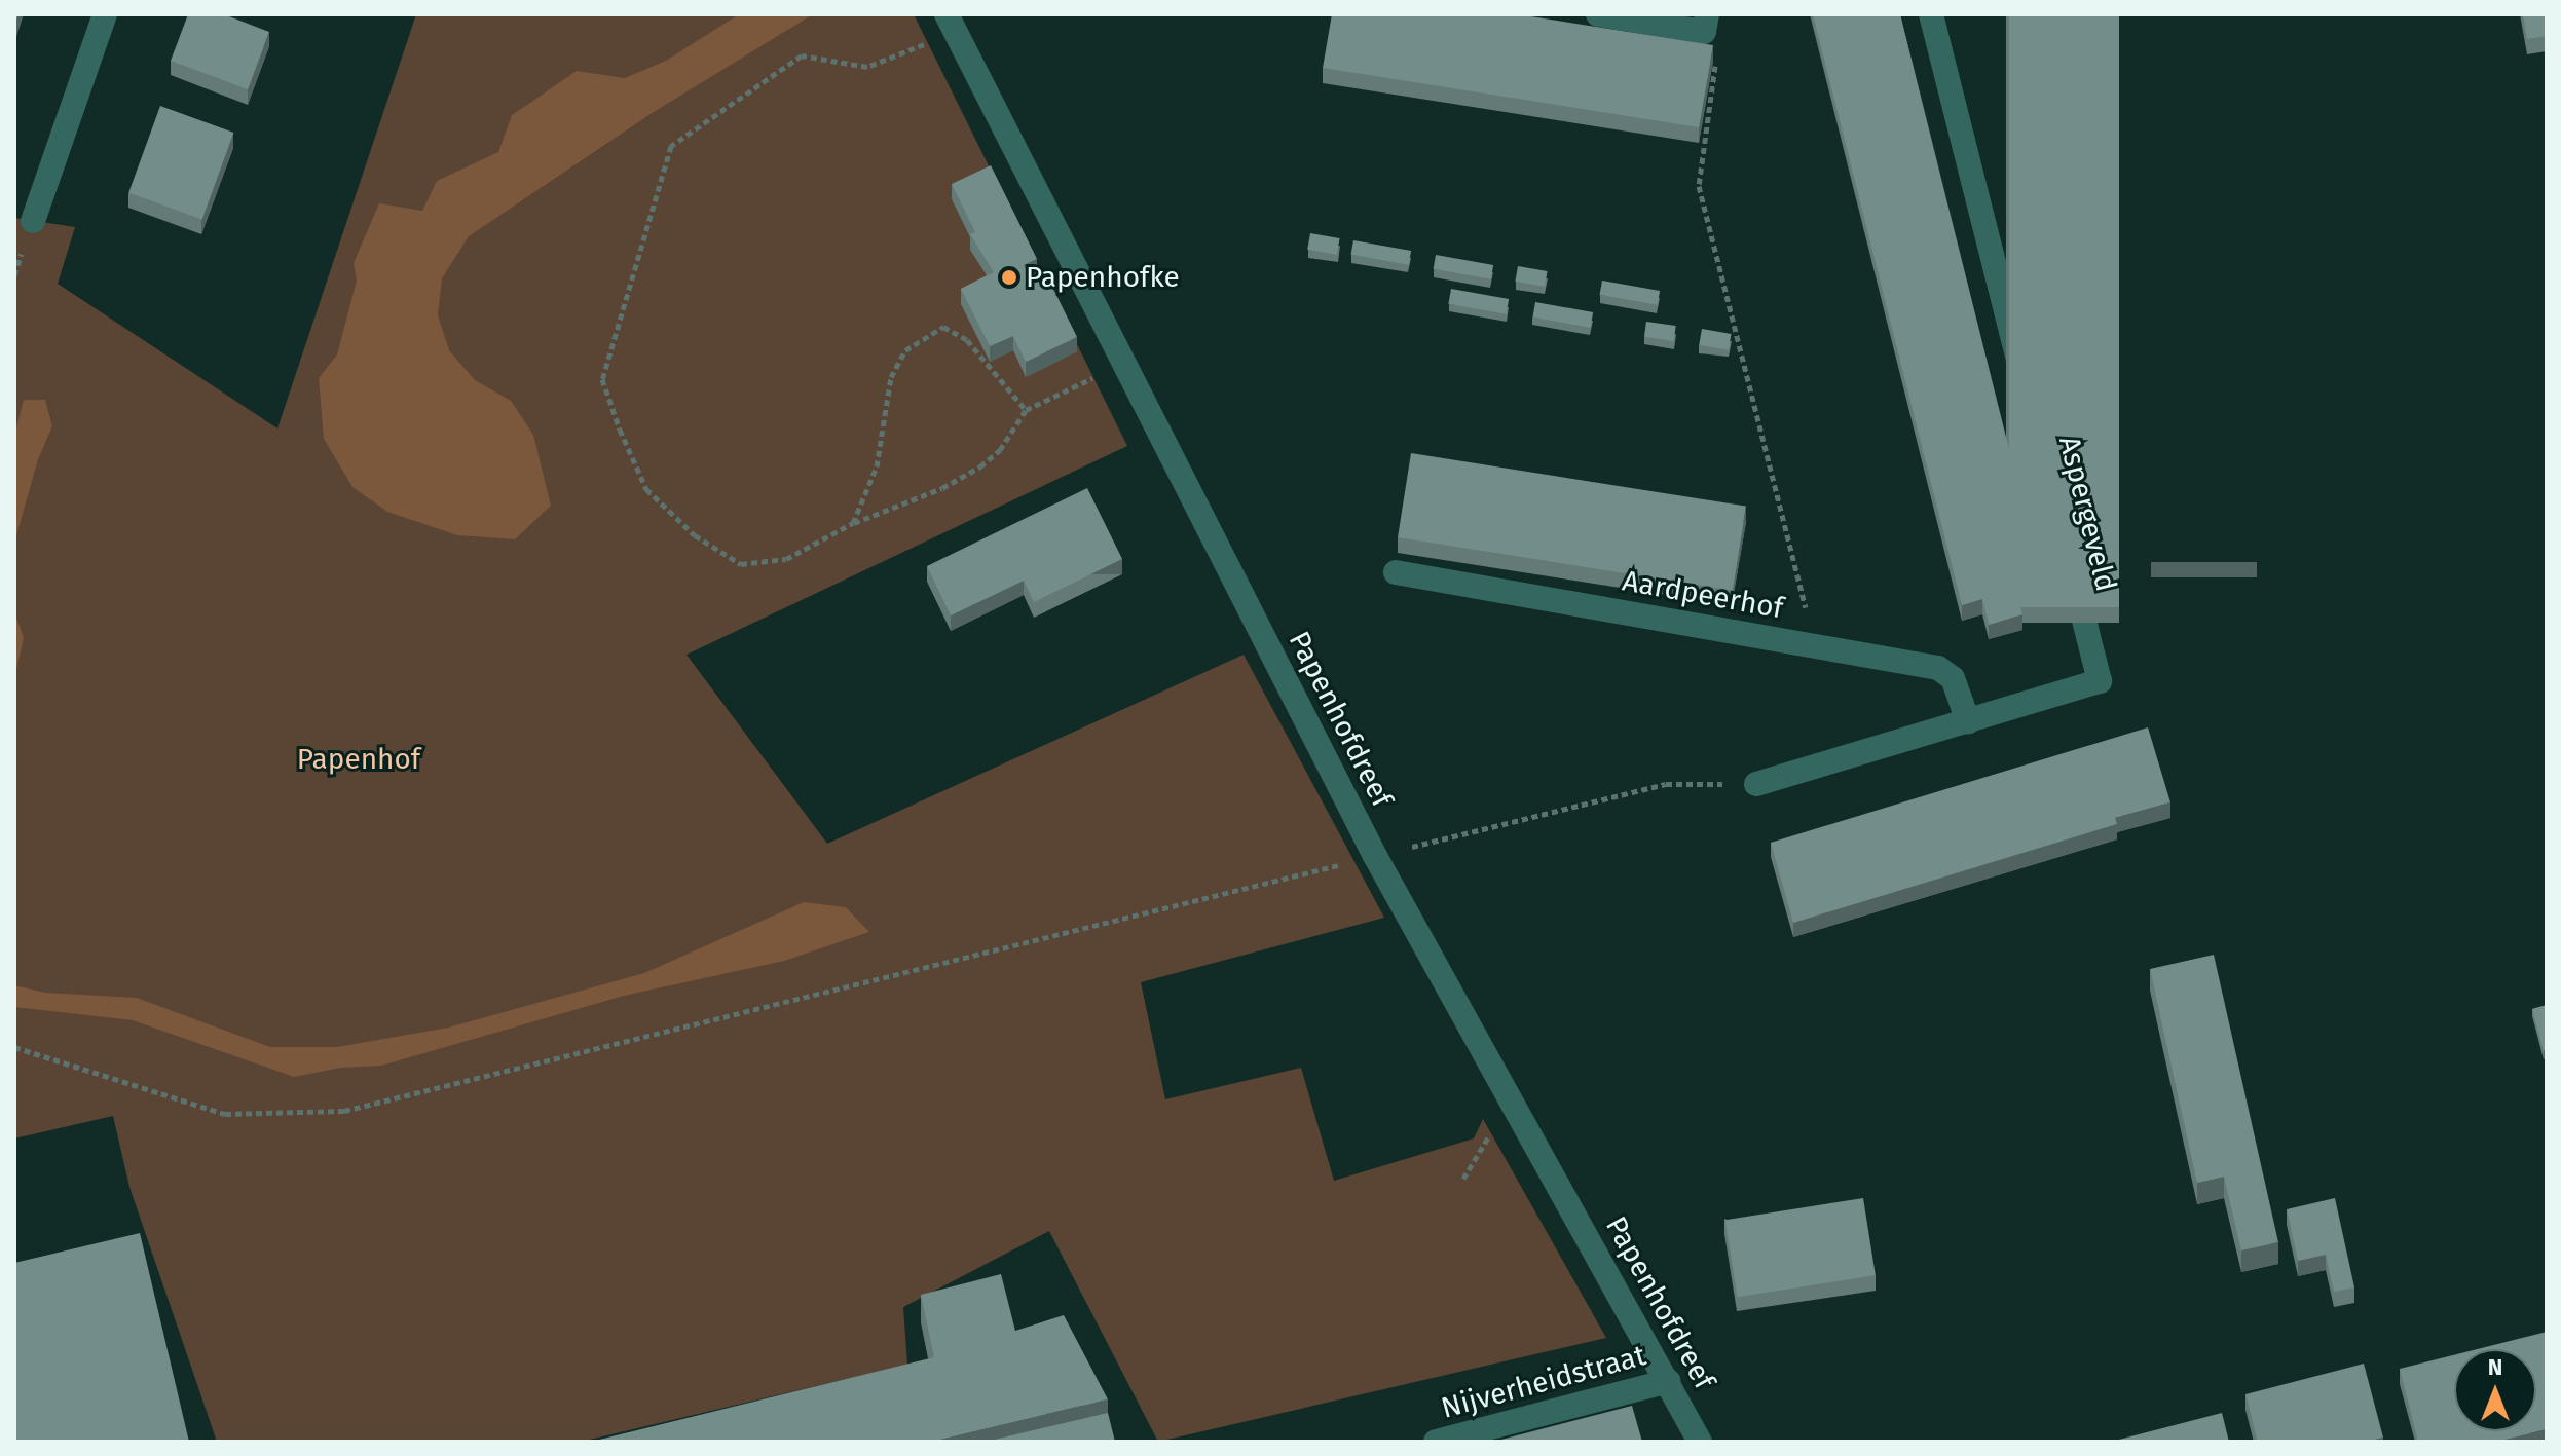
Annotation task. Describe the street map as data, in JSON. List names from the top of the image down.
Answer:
{
  "streets": {
    "street": [
      "Aspergeveld",
      "Aardpeerhof",
      "Papenhofdreef",
      "Nijverheidstraat"
    ]
  },
  "crossings": [
    ["Aspergeveld", "Aardpeerhof"],
    ["Papenhofdreef", "Nijverheidstraat"]
  ],
  "parks": ["Papenhof"],
  "places": ["Papenhofke"],
  "north": "top"
}
